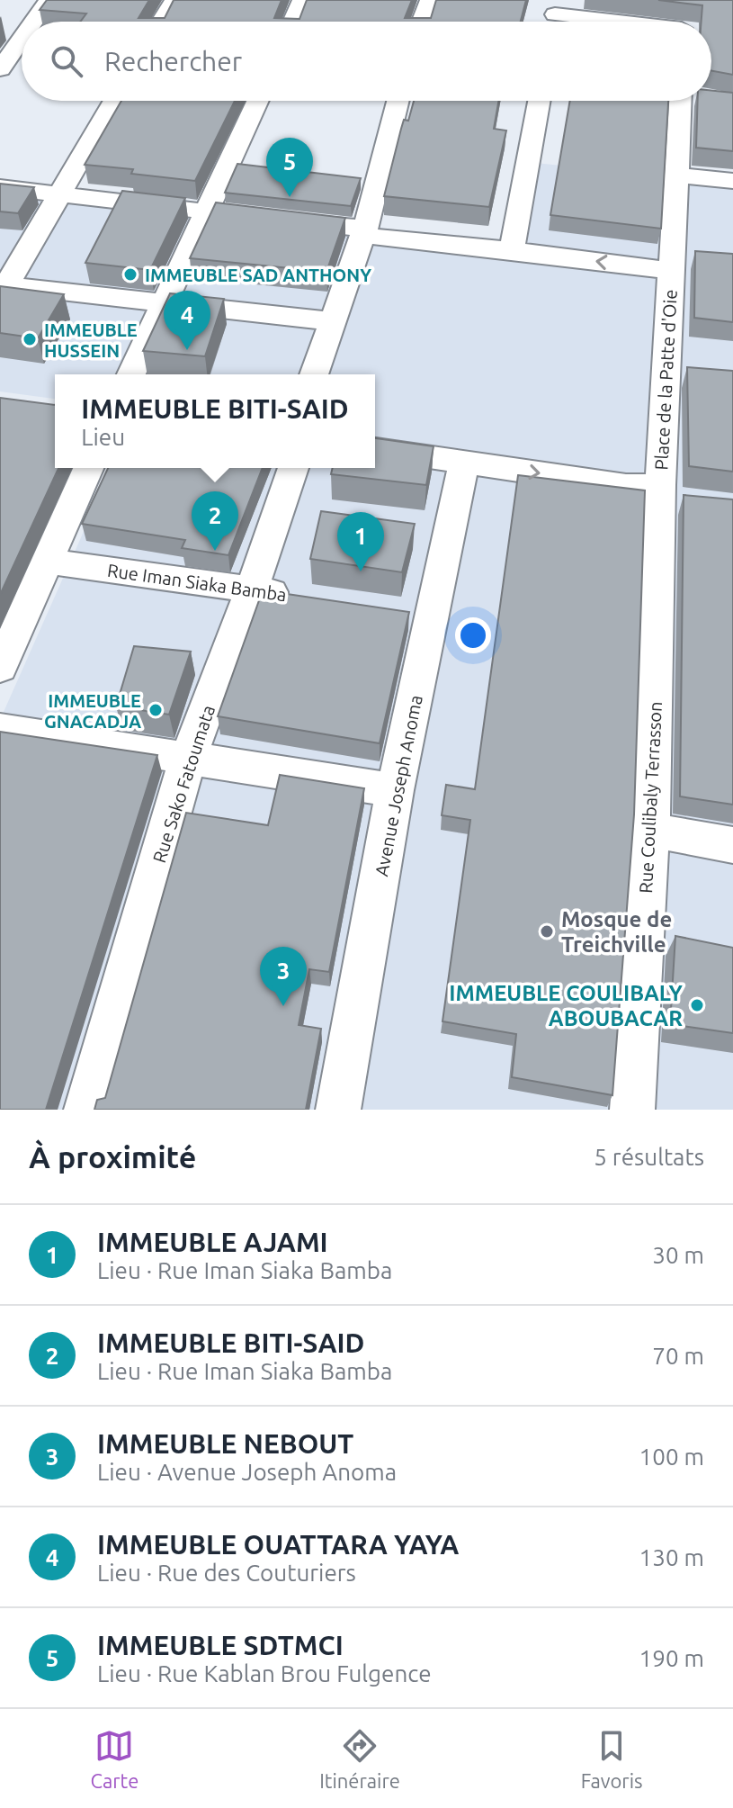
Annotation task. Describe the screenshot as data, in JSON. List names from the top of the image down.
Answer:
{
  "streets": {
    "street": [
      "Place de la Patte d'Oie",
      "Rue Iman Siaka Bamba",
      "Rue Sako Fatoumata",
      "Avenue Joseph Anoma",
      "Rue Coulibaly Terrasson"
    ]
  },
  "crossings": [
    ["Place de la Patte d'Oie", "Avenue Joseph Anoma"],
    ["Place de la Patte d'Oie", "Rue Coulibaly Terrasson"],
    ["Rue Iman Siaka Bamba", "Rue Sako Fatoumata"]
  ],
  "places": [
    "IMMEUBLE SAD ANTHONY",
    "IMMEUBLE HUSSEIN",
    "IMMEUBLE GNACADJA",
    "Mosque de Treichville",
    "IMMEUBLE COULIBALY ABOUBACAR"
  ],
  "page": {
    "search": "Rechercher",
    "pins": [
      "5",
      "4",
      "2",
      "1",
      "3"
    ],
    "popup": ["IMMEUBLE BITI-SAID", "Lieu"],
    "heading": ["À proximité", "5 résultats"],
    "list": [
      {
        "mark": "1",
        "name": "IMMEUBLE AJAMI",
        "note": "Lieu · Rue Iman Siaka Bamba",
        "value": "30 m"
      },
      {
        "mark": "2",
        "name": "IMMEUBLE BITI-SAID",
        "note": "Lieu · Rue Iman Siaka Bamba",
        "value": "70 m"
      },
      {
        "mark": "3",
        "name": "IMMEUBLE NEBOUT",
        "note": "Lieu · Avenue Joseph Anoma",
        "value": "100 m"
      },
      {
        "mark": "4",
        "name": "IMMEUBLE OUATTARA YAYA",
        "note": "Lieu · Rue des Couturiers",
        "value": "130 m"
      },
      {
        "mark": "5",
        "name": "IMMEUBLE SDTMCI",
        "note": "Lieu · Rue Kablan Brou Fulgence",
        "value": "190 m"
      }
    ],
    "nav": ["Carte", "Itinéraire", "Favoris"]
  }
}
